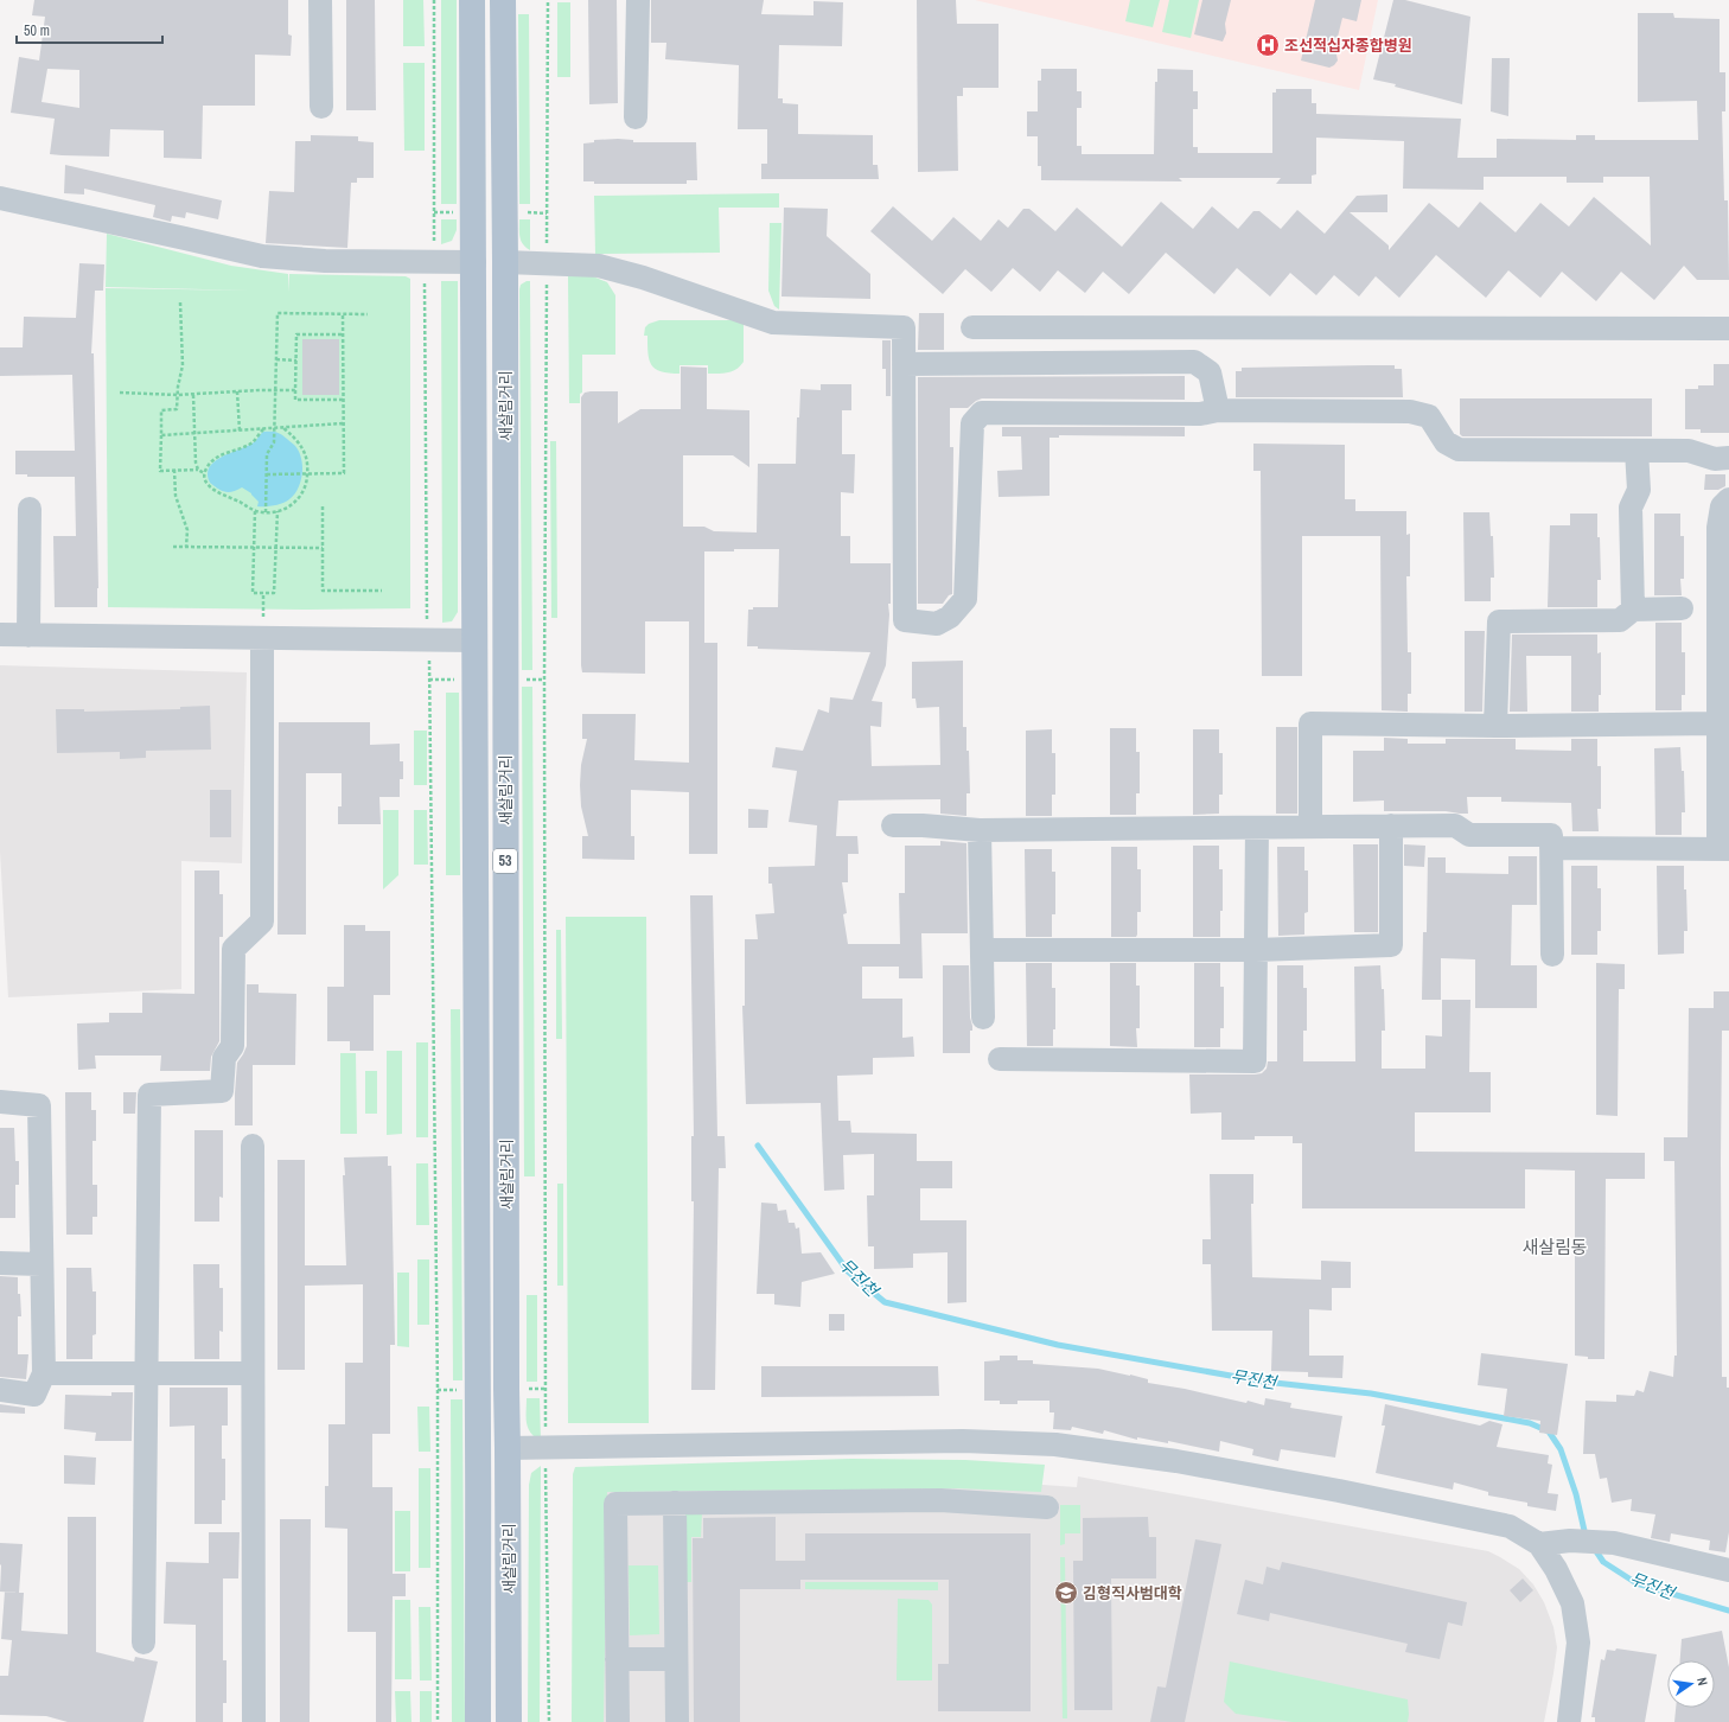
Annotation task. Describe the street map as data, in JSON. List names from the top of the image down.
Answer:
{
  "streets": {
    "main road": ["새살림거리", "53"]
  },
  "districts": ["새살림동"],
  "water": ["무진천"],
  "places": {
    "hospital": ["조선적십자종합병원"],
    "school or university": ["김형직사범대학"]
  },
  "scale_bar": "50 m",
  "north": "right"
}
